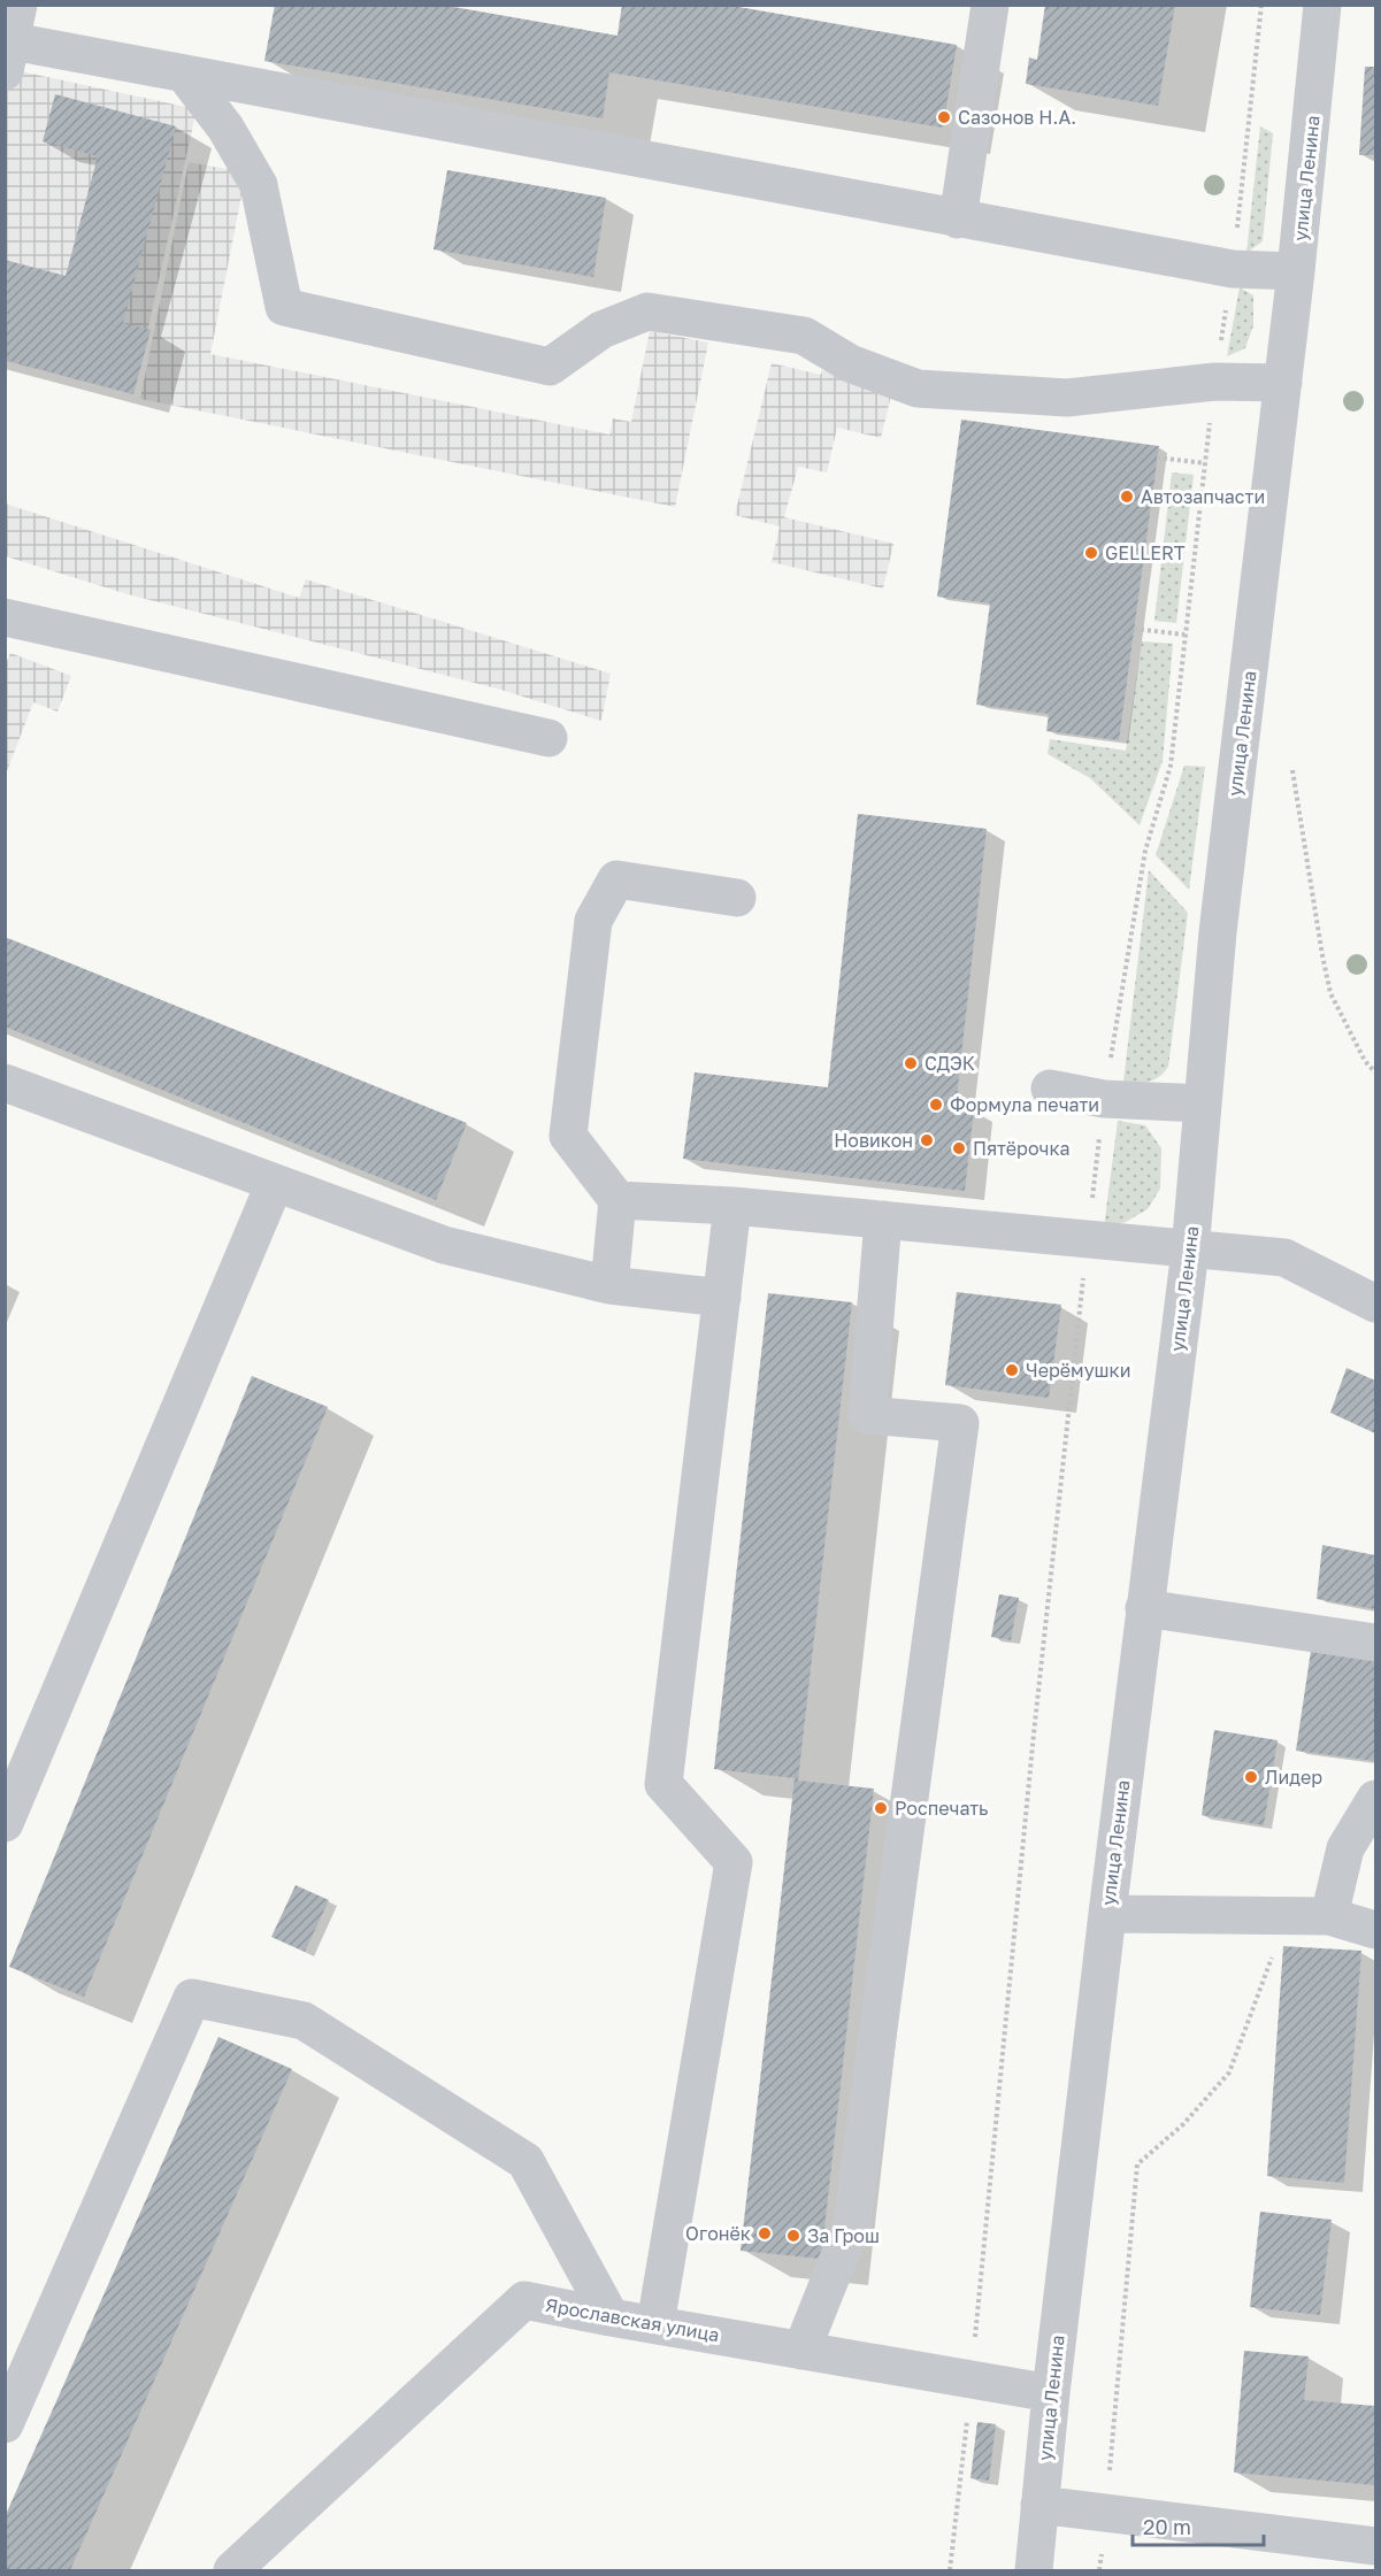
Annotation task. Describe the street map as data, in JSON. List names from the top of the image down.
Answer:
{
  "streets": {
    "street": ["улица Ленина", "Ярославская улица"]
  },
  "crossings": [
    ["улица Ленина", "Ярославская улица"]
  ],
  "places": [
    "Сазонов Н.А.",
    "Автозапчасти",
    "GELLERT",
    "СДЭК",
    "Формула печати",
    "Новикон",
    "Пятёрочка",
    "Черёмушки",
    "Лидер",
    "Роспечать",
    "Огонёк",
    "За Грош"
  ],
  "scale_bar": "20 m"
}
